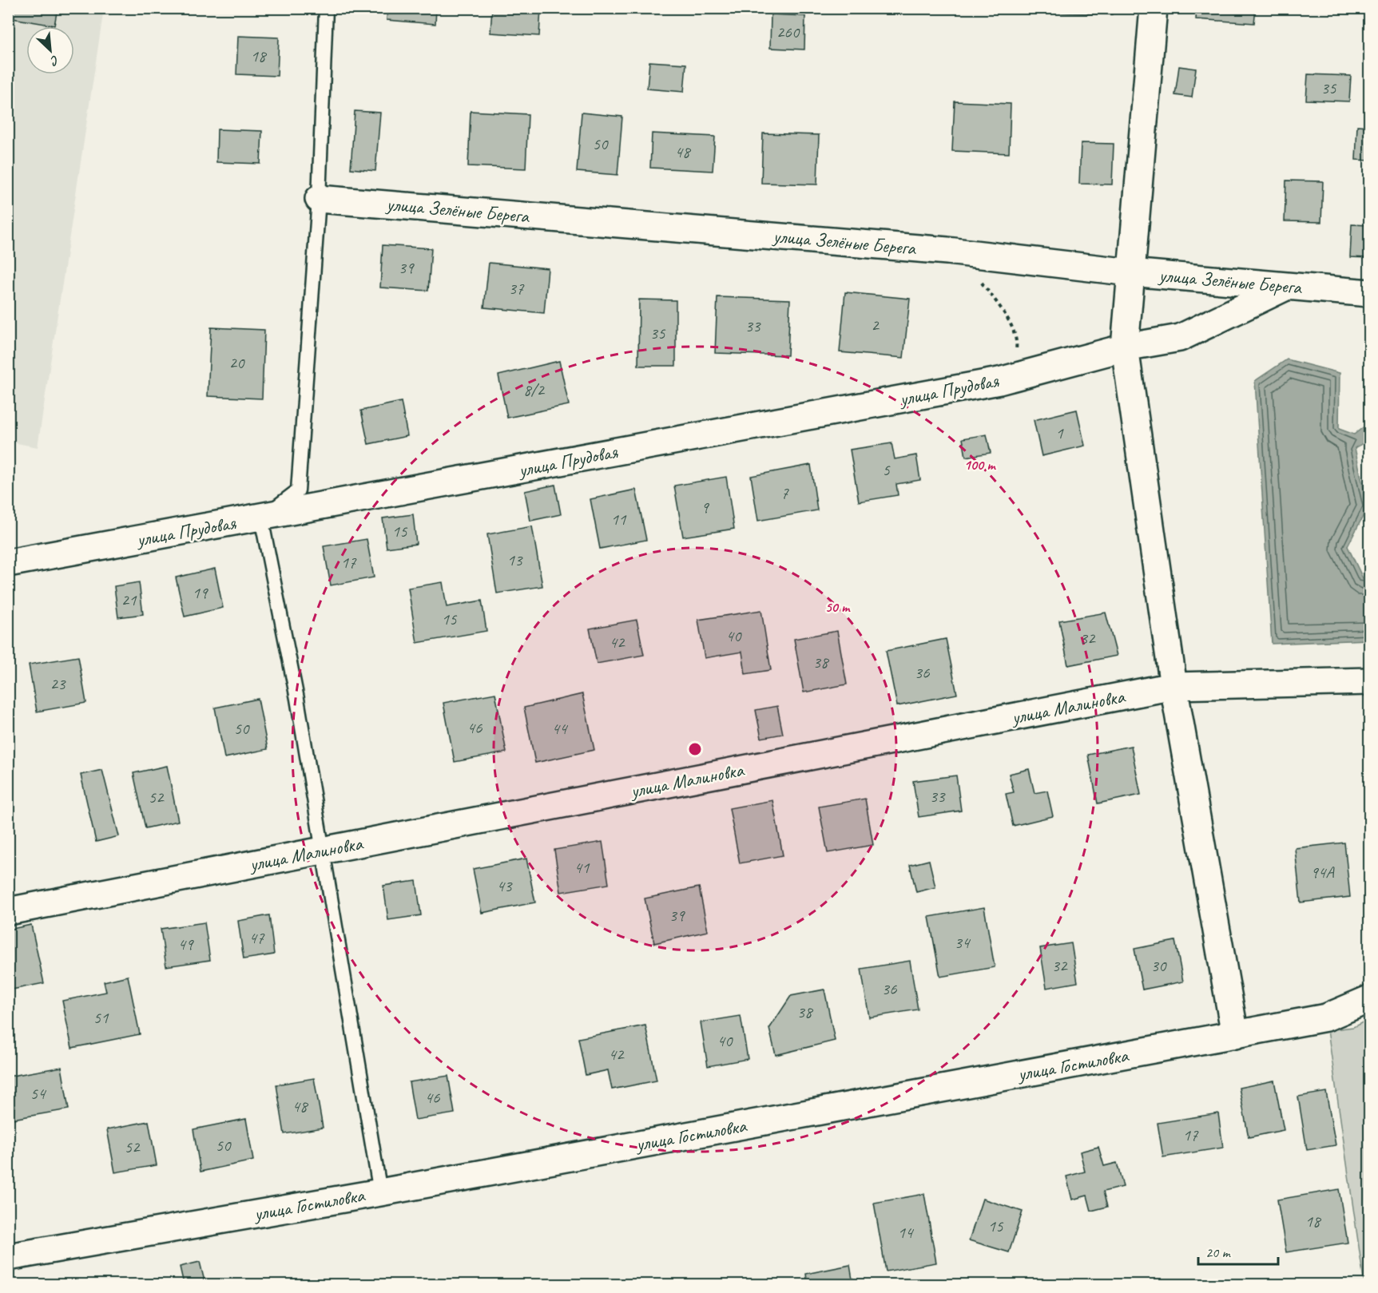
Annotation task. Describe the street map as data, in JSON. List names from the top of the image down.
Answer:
{
  "streets": {
    "street": [
      "улица Зелёные Берега",
      "улица Прудовая",
      "улица Малиновка",
      "улица Гостиловка"
    ]
  },
  "crossings": [
    ["улица Зелёные Берега", "улица Прудовая"]
  ],
  "house_numbers": [
    "260",
    "18",
    "35",
    "50",
    "48",
    "39",
    "37",
    "2",
    "33",
    "35",
    "20",
    "8/2",
    "1",
    "5",
    "7",
    "9",
    "11",
    "15",
    "13",
    "17",
    "19",
    "21",
    "15",
    "40",
    "32",
    "42",
    "38",
    "36",
    "23",
    "46",
    "50",
    "44",
    "33",
    "52",
    "41",
    "94А",
    "43",
    "39",
    "47",
    "34",
    "49",
    "32",
    "30",
    "36",
    "38",
    "51",
    "40",
    "42",
    "54",
    "46",
    "48",
    "17",
    "50",
    "52",
    "18",
    "15",
    "14"
  ],
  "scale_bar": "20 m",
  "north": "bottom right",
  "rings": ["100 m", "50 m"]
}
